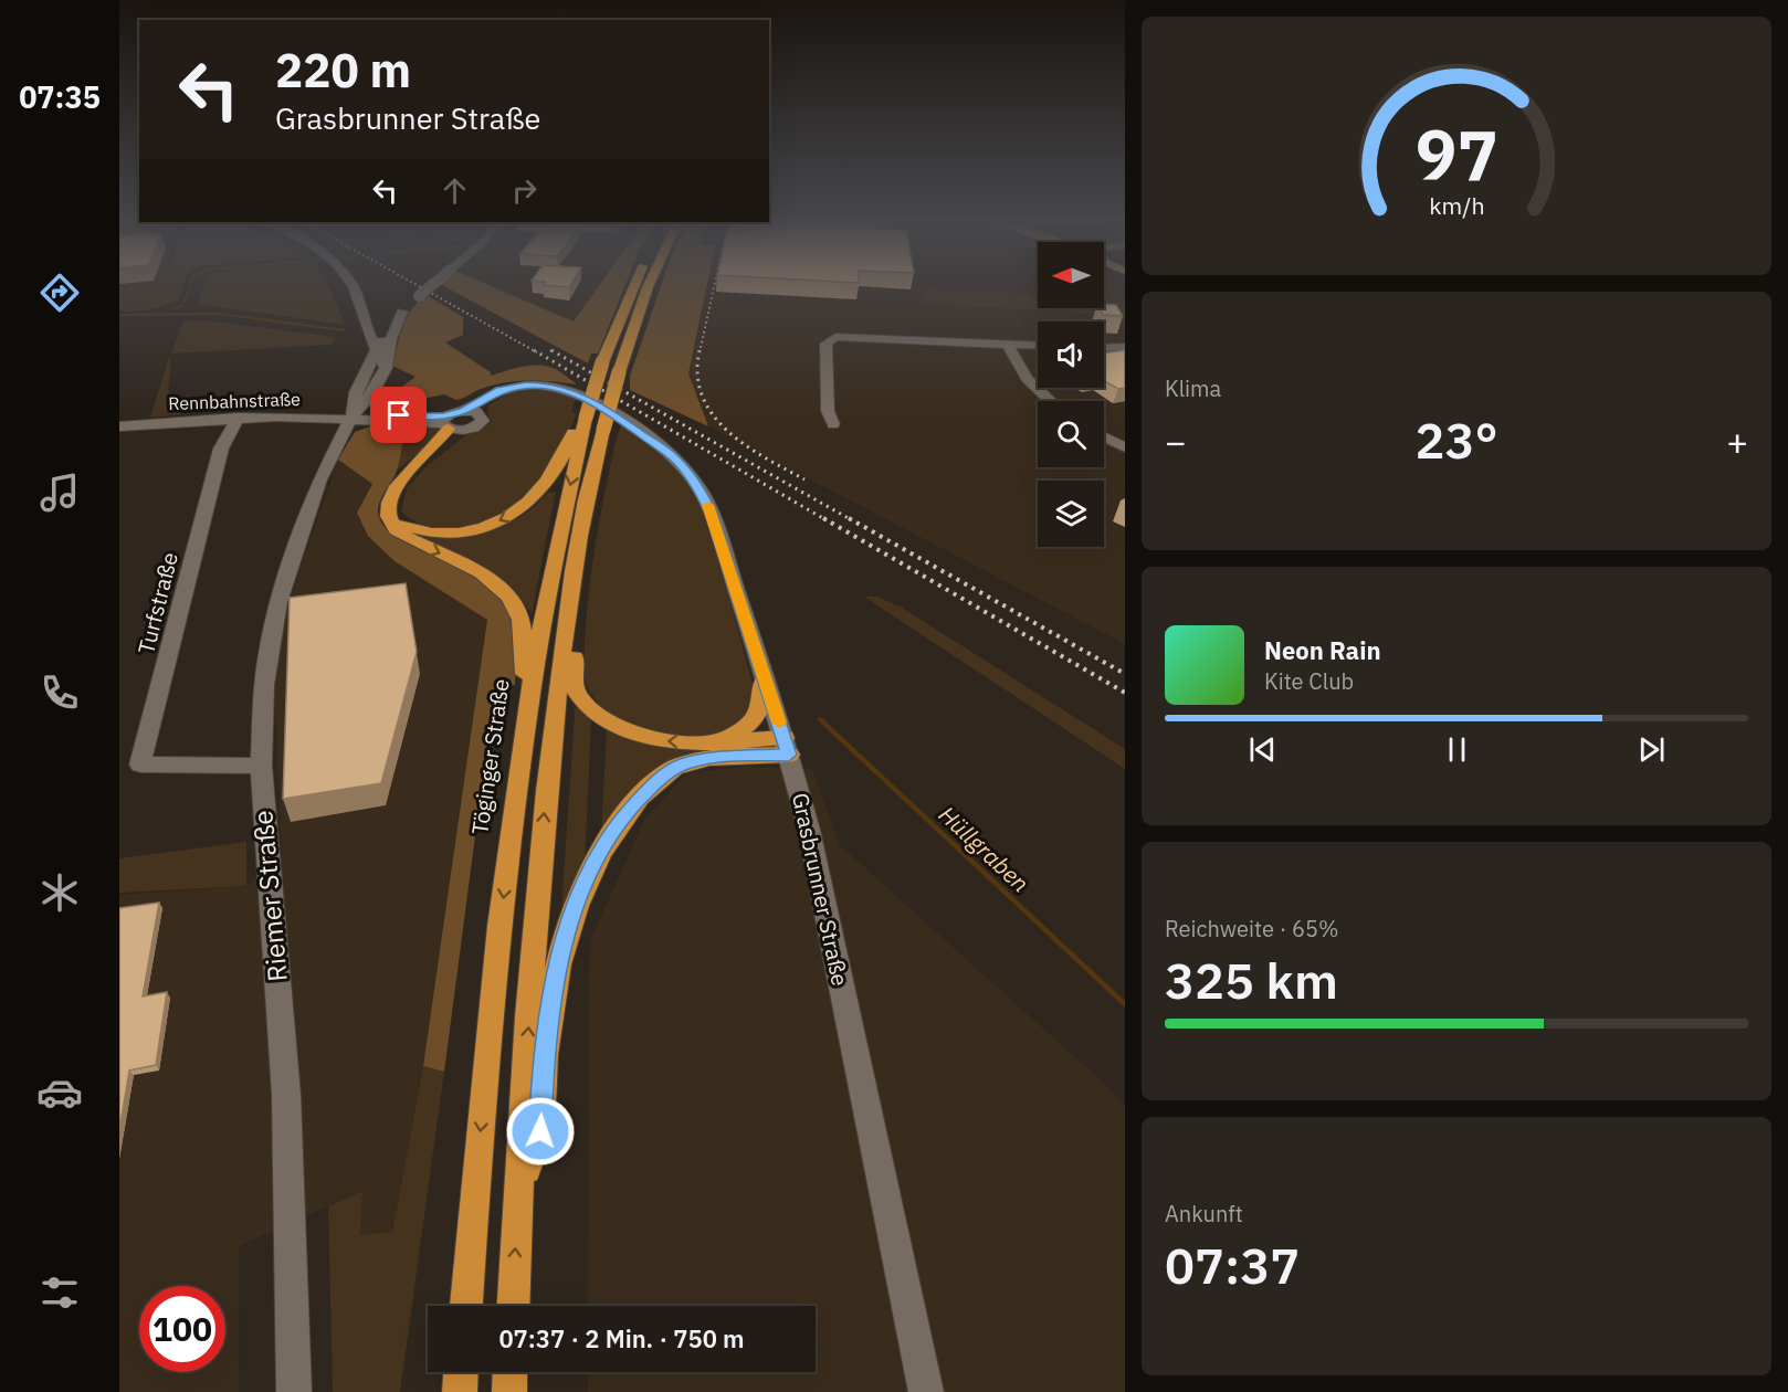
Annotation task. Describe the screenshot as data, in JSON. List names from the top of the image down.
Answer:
{
  "streets": {
    "highway": ["Töginger Straße"],
    "street": [
      "Rennbahnstraße",
      "Turfstraße",
      "Grasbrunner Straße",
      "Riemer Straße"
    ]
  },
  "crossings": [
    ["Rennbahnstraße", "Turfstraße"],
    ["Rennbahnstraße", "Grasbrunner Straße"],
    ["Rennbahnstraße", "Riemer Straße"],
    ["Turfstraße", "Riemer Straße"]
  ],
  "water": ["Hüllgraben"],
  "north": "left",
  "page": {
    "tabs": "07:35",
    "turn": ["220 m", "Grasbrunner Straße"],
    "tile": [
      "Klima",
      ["Reichweite · 65%", "325 km"],
      ["Ankunft", "07:37"]
    ],
    "heat": ["−", "23°", "+"],
    "song": ["Neon Rain", "Kite Club"],
    "limit": "100",
    "trip": "07:37 · 2 Min. · 750 m",
    "gauge": ["97", "km/h"]
  }
}
